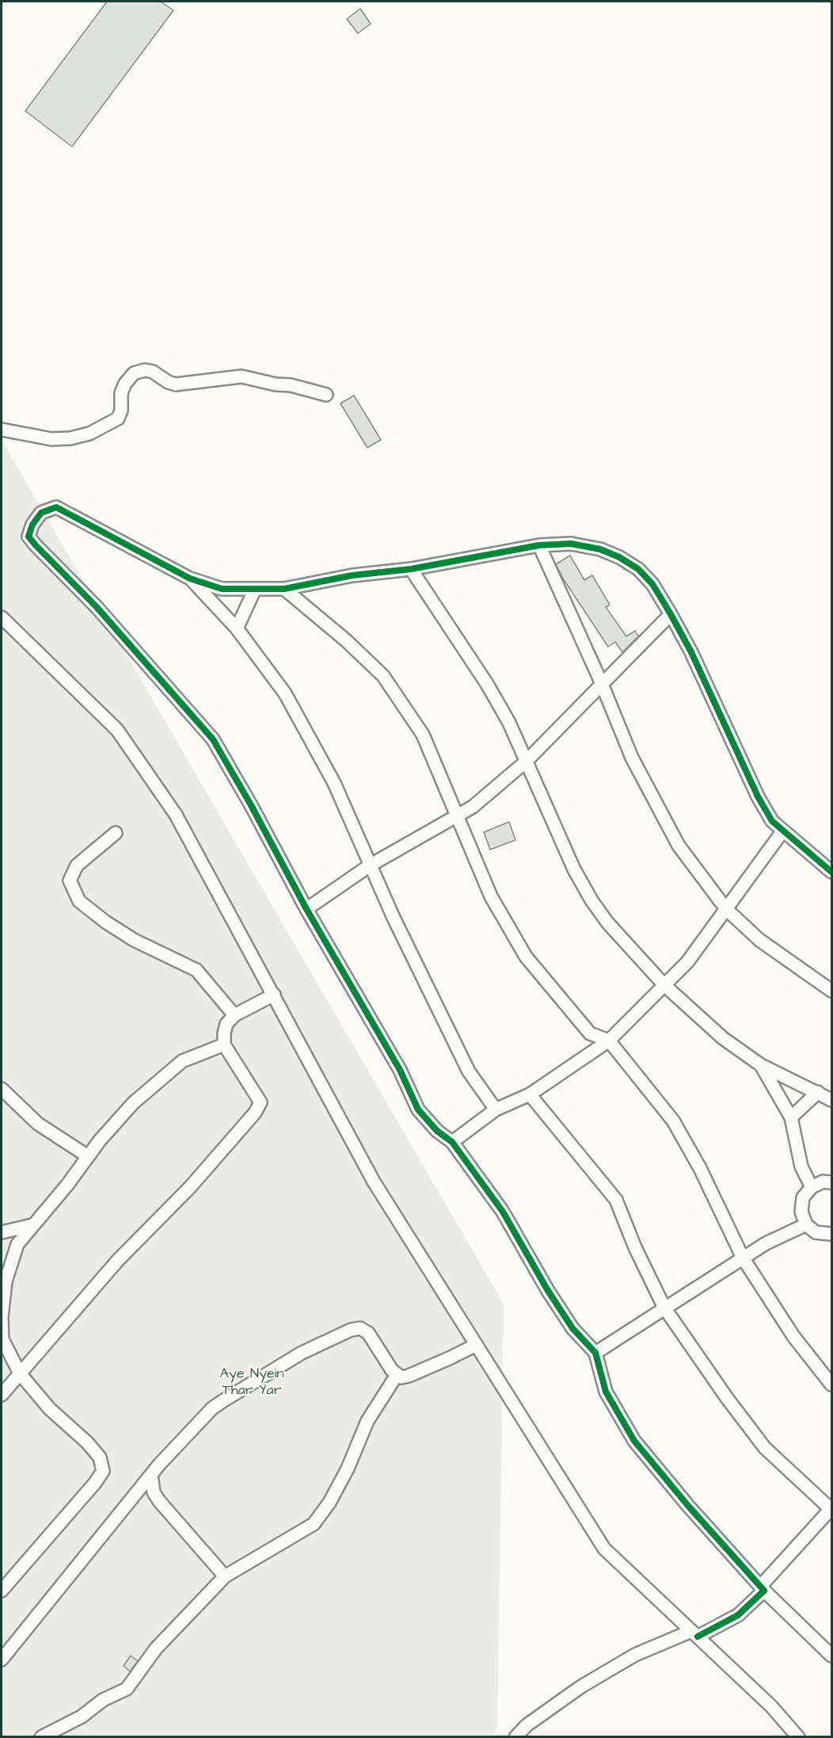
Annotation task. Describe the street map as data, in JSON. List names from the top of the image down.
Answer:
{
  "parks": ["Aye Nyein Thar Yar"]
}
